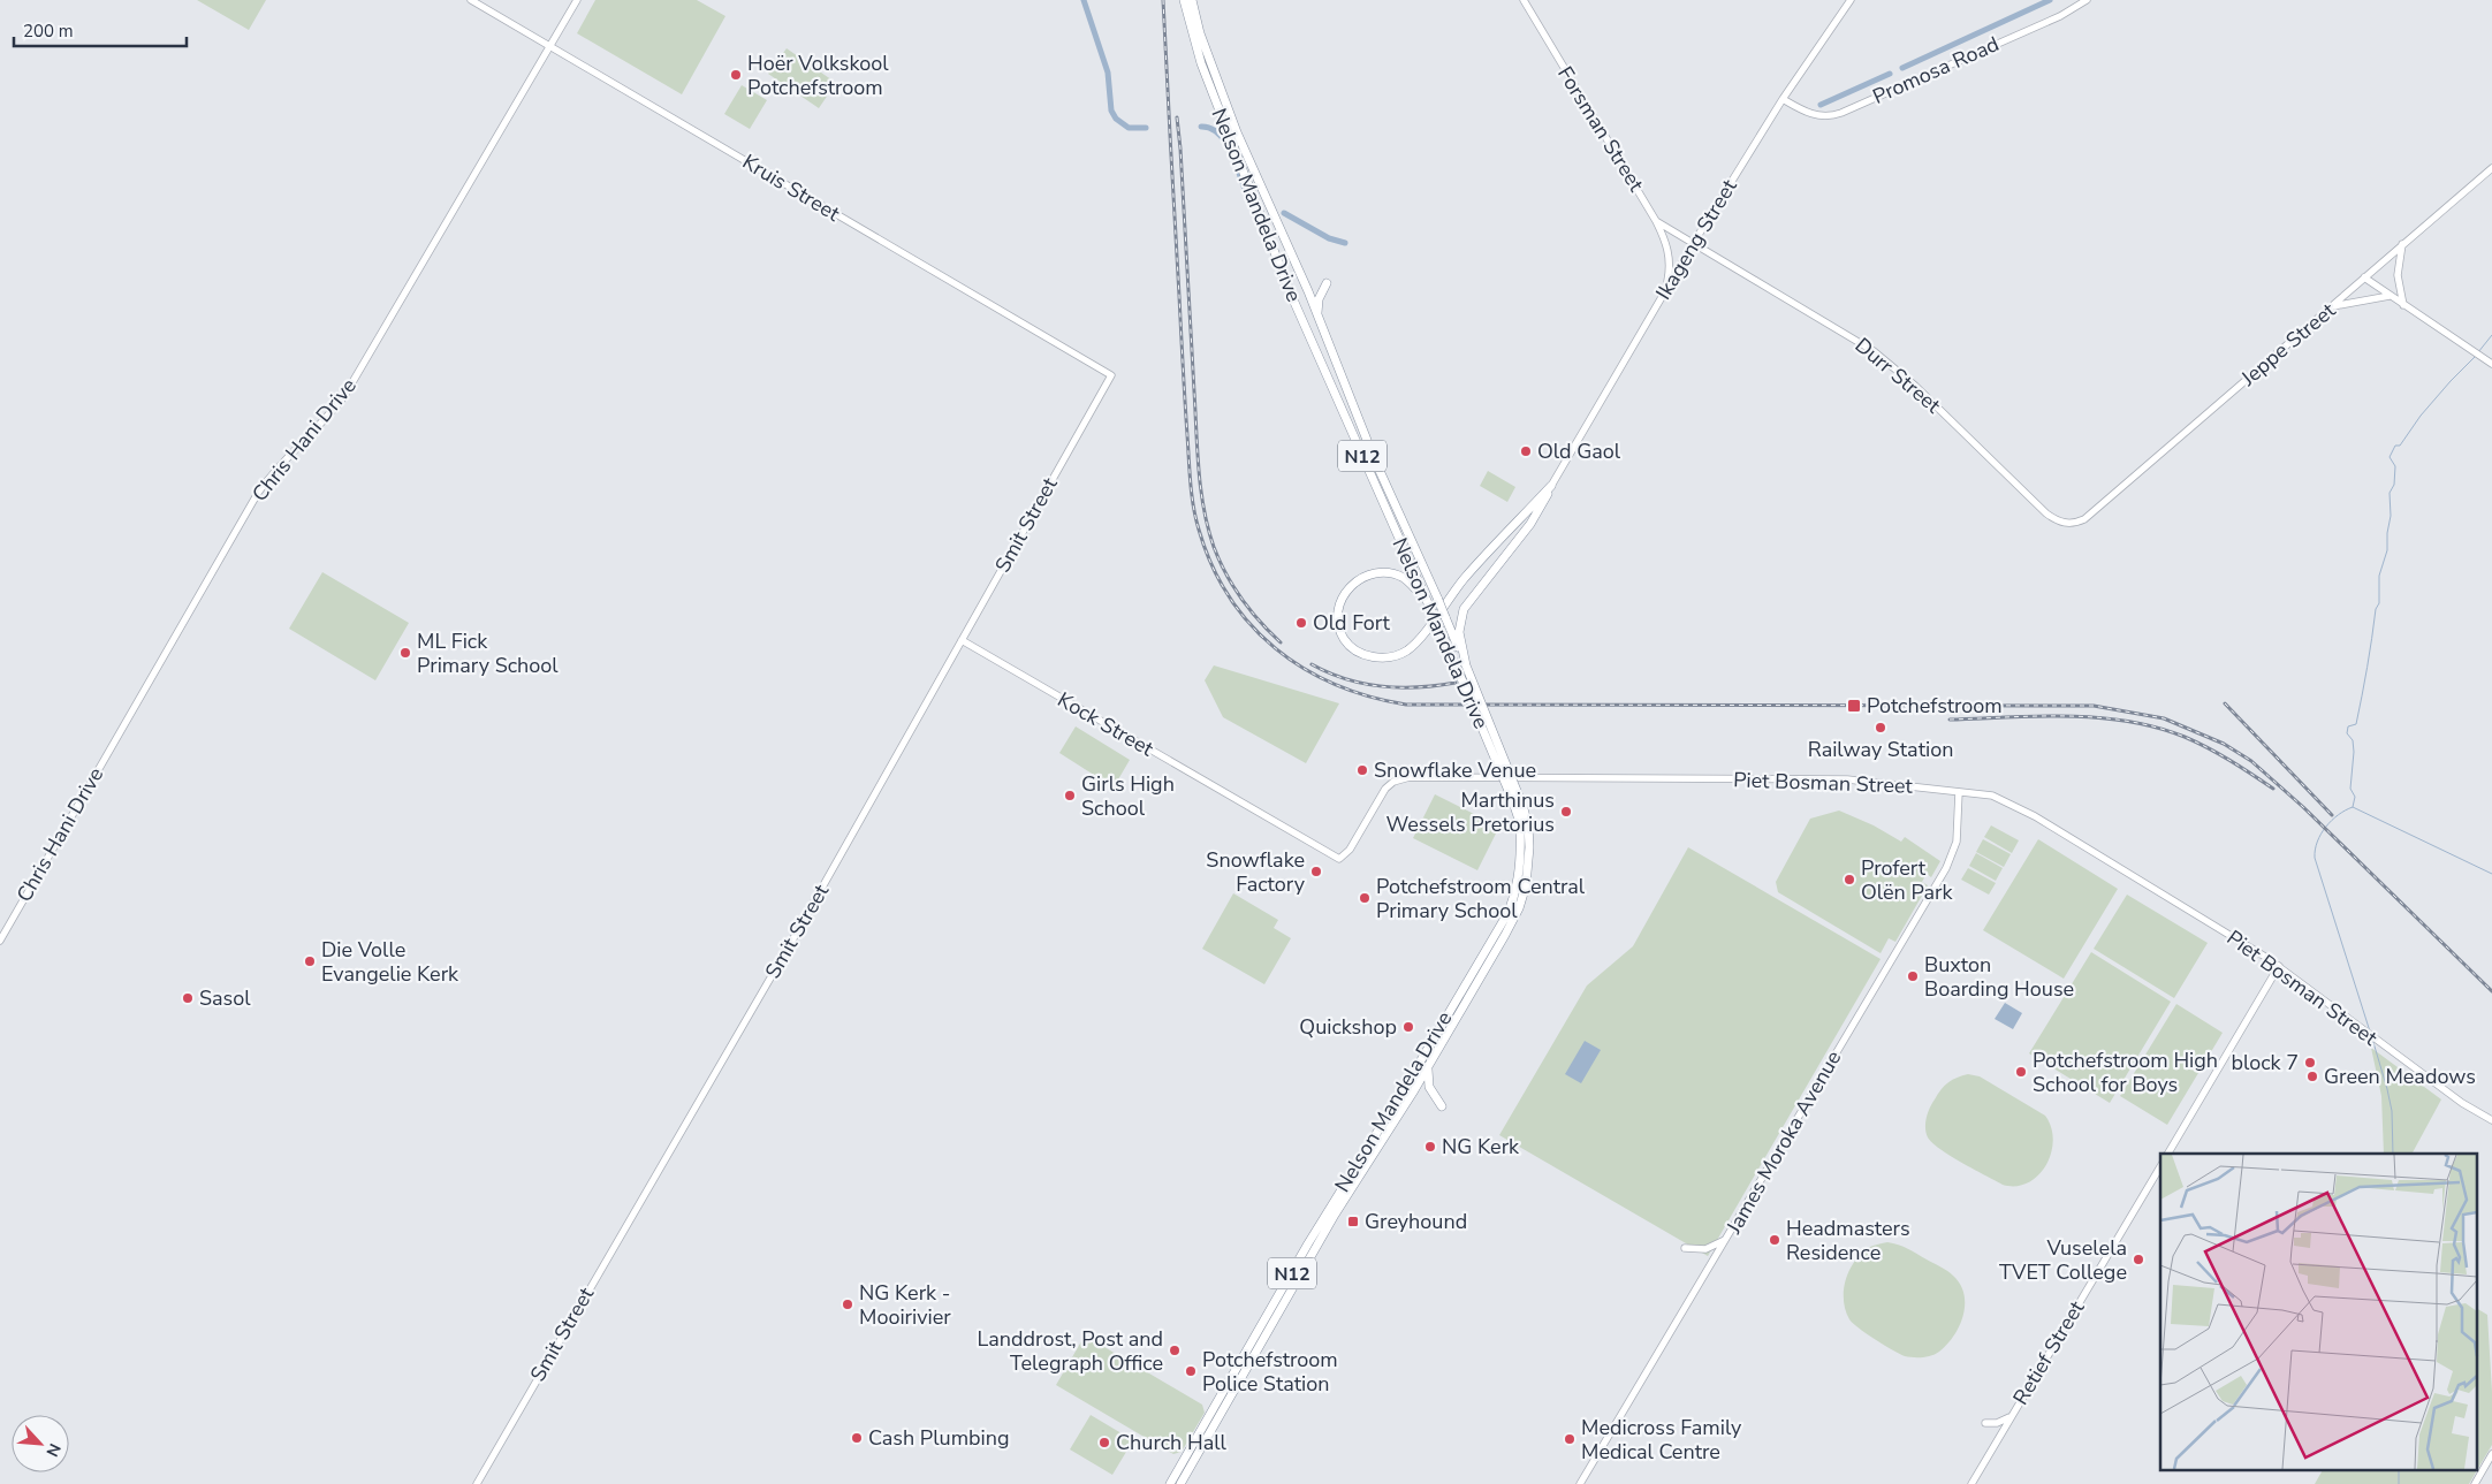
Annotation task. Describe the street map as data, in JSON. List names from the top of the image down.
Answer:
{
  "streets": {
    "highway": ["Nelson Mandela Drive", "N12"],
    "street": [
      "Promosa Road",
      "Forsman Street",
      "Kruis Street",
      "Ikageng Street",
      "Jeppe Street",
      "Durr Street",
      "Chris Hani Drive",
      "Smit Street",
      "Kock Street",
      "Piet Bosman Street",
      "James Moroka Avenue",
      "Retief Street"
    ]
  },
  "crossings": [
    ["Promosa Road", "Ikageng Street"],
    ["Forsman Street", "Ikageng Street"],
    ["Forsman Street", "Durr Street"],
    ["Kruis Street", "Chris Hani Drive"],
    ["Kruis Street", "Smit Street"],
    ["Ikageng Street", "Durr Street"],
    ["Jeppe Street", "Durr Street"],
    ["Smit Street", "Kock Street"],
    ["Kock Street", "Piet Bosman Street"],
    ["Piet Bosman Street", "James Moroka Avenue"]
  ],
  "places": {
    "other": [
      "Hoër Volkskool Potchefstroom",
      "Old Gaol",
      "Old Fort",
      "ML Fick Primary School",
      "Railway Station",
      "Snowflake Venue",
      "Girls High School",
      "Marthinus Wessels Pretorius",
      "Snowflake Factory",
      "Profert Olën Park",
      "Potchefstroom Central Primary School",
      "Die Volle Evangelie Kerk",
      "Buxton Boarding House",
      "Sasol",
      "Quickshop",
      "block 7",
      "Potchefstroom High School for Boys",
      "Green Meadows",
      "NG Kerk",
      "Headmasters Residence",
      "Vuselela TVET College",
      "NG Kerk - Mooirivier",
      "Landdrost, Post and Telegraph Office",
      "Potchefstroom Police Station",
      "Cash Plumbing",
      "Medicross Family Medical Centre",
      "Church Hall"
    ],
    "transit": ["Potchefstroom", "Greyhound"]
  },
  "scale_bar": "200 m",
  "north": "bottom right"
}
